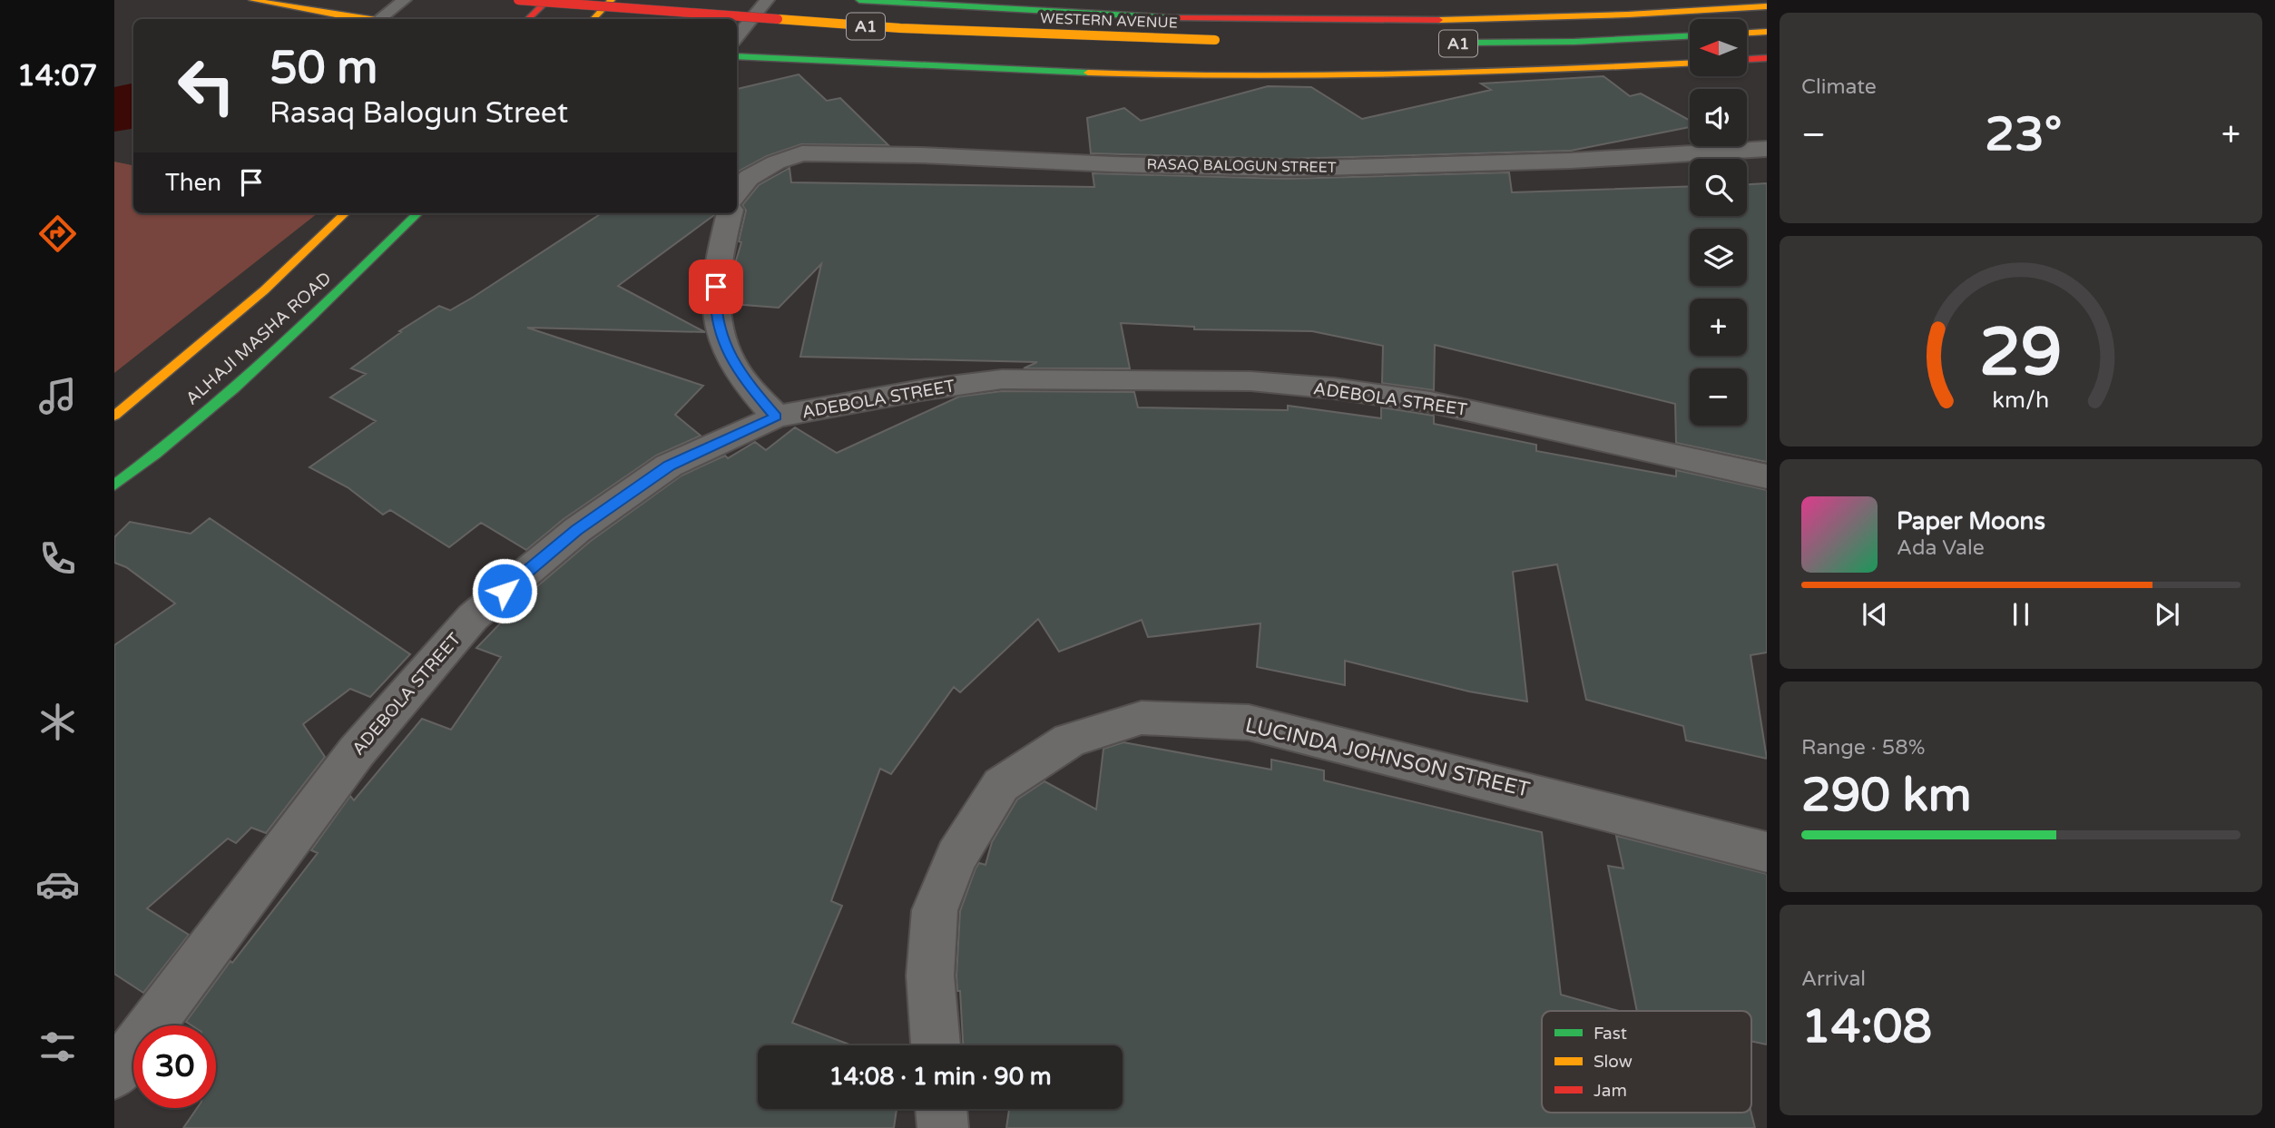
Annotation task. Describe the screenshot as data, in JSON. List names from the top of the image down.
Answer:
{
  "streets": {
    "main road": ["WESTERN AVENUE", "A1", "ALHAJI MASHA ROAD"],
    "street": ["RASAQ BALOGUN STREET", "ADEBOLA STREET", "LUCINDA JOHNSON STREET"]
  },
  "legend": ["Fast", "Slow", "Jam"],
  "north": "left",
  "page": {
    "tabs": "14:07",
    "tile": [
      "Climate",
      ["Range · 58%", "290 km"],
      ["Arrival", "14:08"]
    ],
    "map_buttons": ["+", "−"],
    "turn": ["50 m", "Rasaq Balogun Street"],
    "heat": ["−", "23°", "+"],
    "then": "Then",
    "song": ["Paper Moons", "Ada Vale"],
    "limit": "30",
    "trip": "14:08 · 1 min · 90 m",
    "gauge": ["29", "km/h"]
  }
}
